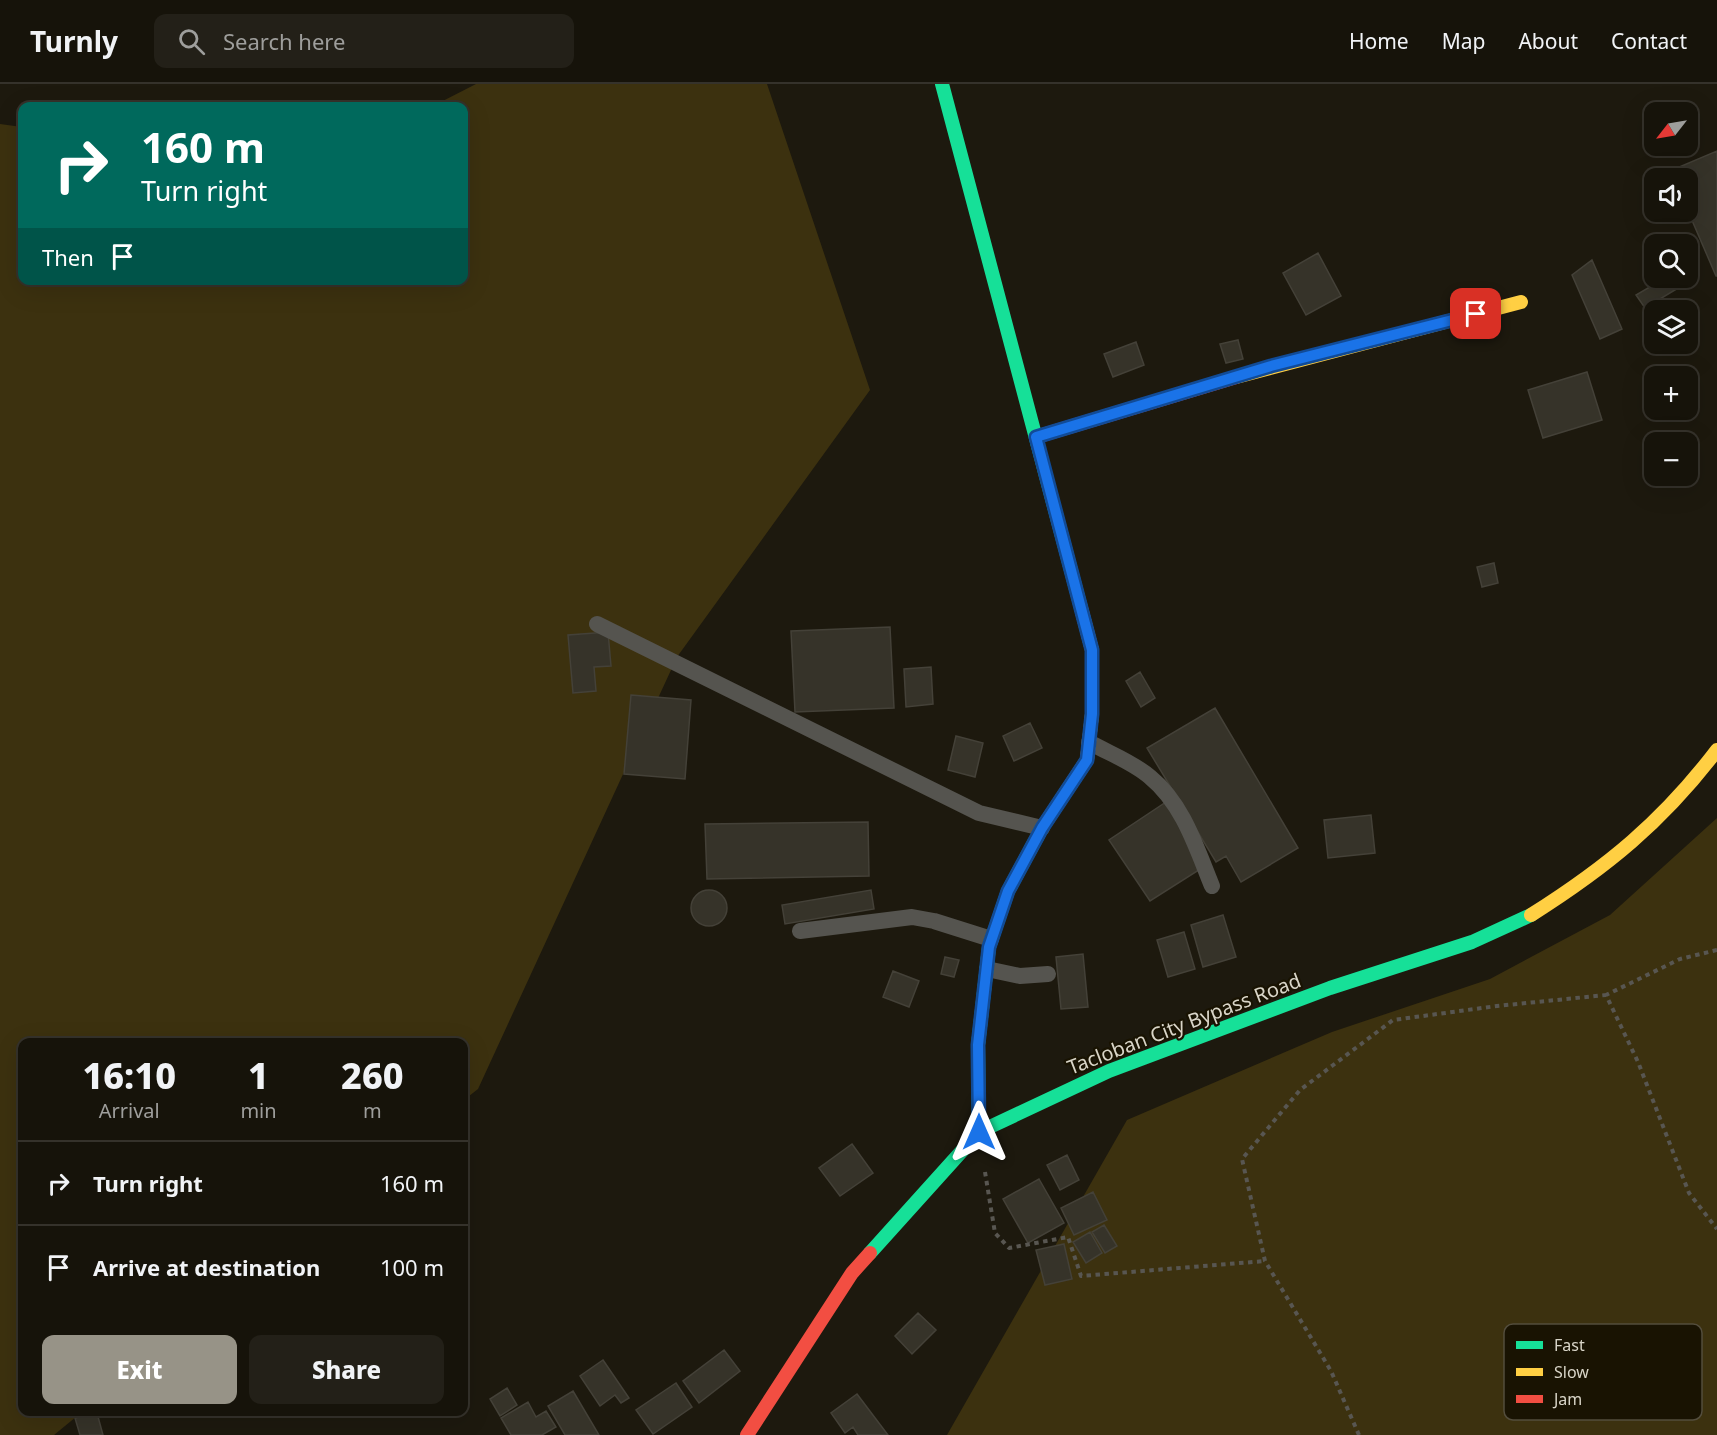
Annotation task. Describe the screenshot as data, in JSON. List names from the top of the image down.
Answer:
{
  "streets": {
    "main road": ["Tacloban City Bypass Road"]
  },
  "legend": ["Fast", "Slow", "Jam"],
  "north": "bottom left",
  "page": {
    "header": "Turnly",
    "search": "Search here",
    "nav": [
      "Home",
      "Map",
      "About",
      "Contact"
    ],
    "map_buttons": ["+", "−"],
    "turn": ["160 m", "Turn right"],
    "then": "Then",
    "eta": [
      "16:10",
      "Arrival",
      "1",
      "min",
      "260",
      "m"
    ],
    "list": [
      {
        "name": "Turn right",
        "value": "160 m"
      },
      {
        "name": "Arrive at destination",
        "value": "100 m"
      }
    ],
    "buttons": ["Exit", "Share"]
  }
}
